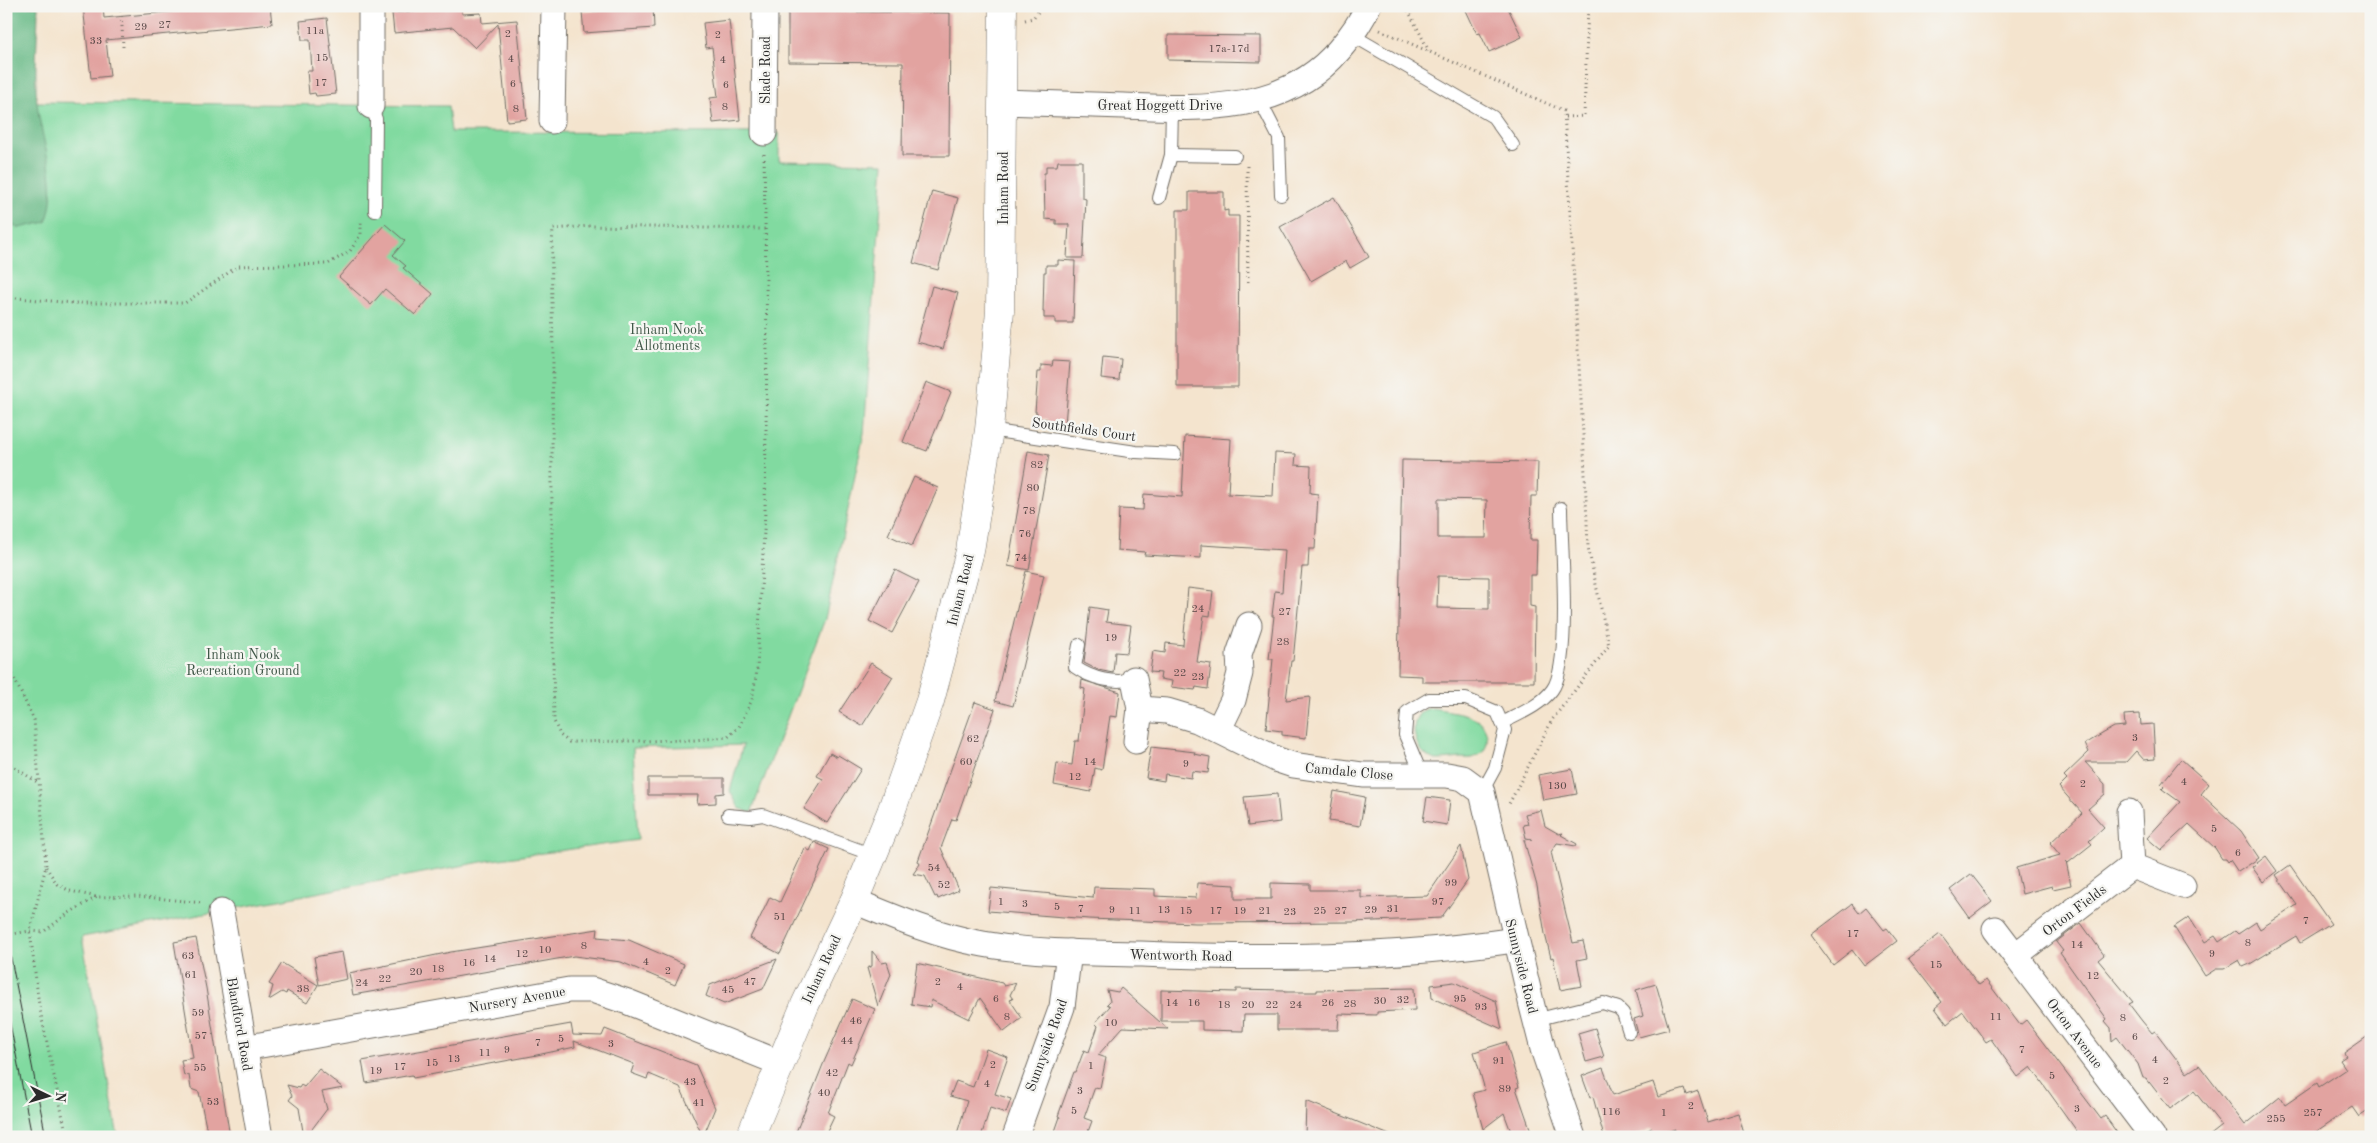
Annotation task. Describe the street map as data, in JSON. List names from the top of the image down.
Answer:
{
  "streets": {
    "street": [
      "Slade Road",
      "Great Hoggett Drive",
      "Inham Road",
      "Camdale Close",
      "Orton Fields",
      "Wentworth Road",
      "Sunnyside Road",
      "Nursery Avenue",
      "Blandford Road",
      "Orton Avenue"
    ],
    "lane": ["Southfields Court"]
  },
  "crossings": [
    ["Great Hoggett Drive", "Inham Road"],
    ["Inham Road", "Southfields Court"],
    ["Inham Road", "Wentworth Road"],
    ["Inham Road", "Nursery Avenue"],
    ["Camdale Close", "Sunnyside Road"],
    ["Orton Fields", "Orton Avenue"],
    ["Wentworth Road", "Sunnyside Road"],
    ["Nursery Avenue", "Blandford Road"]
  ],
  "parks": ["Inham Nook Allotments", "Inham Nook Recreation Ground"],
  "house_numbers": [
    "27",
    "29",
    "11a",
    "2",
    "2",
    "33",
    "17a-17d",
    "15",
    "4",
    "4",
    "17",
    "6",
    "6",
    "8",
    "8",
    "82",
    "80",
    "78",
    "76",
    "74",
    "24",
    "27",
    "19",
    "28",
    "22",
    "23",
    "3",
    "62",
    "60",
    "14",
    "9",
    "12",
    "4",
    "2",
    "130",
    "5",
    "6",
    "54",
    "99",
    "52",
    "1",
    "97",
    "3",
    "5",
    "7",
    "31",
    "9",
    "13",
    "29",
    "11",
    "15",
    "17",
    "19",
    "21",
    "25",
    "27",
    "23",
    "51",
    "7",
    "17",
    "8",
    "14",
    "8",
    "10",
    "12",
    "9",
    "63",
    "14",
    "4",
    "16",
    "15",
    "18",
    "2",
    "20",
    "61",
    "12",
    "22",
    "47",
    "2",
    "24",
    "4",
    "38",
    "45",
    "6",
    "95",
    "32",
    "30",
    "14",
    "16",
    "26",
    "28",
    "18",
    "20",
    "22",
    "24",
    "93",
    "59",
    "8",
    "11",
    "8",
    "46",
    "10",
    "57",
    "6",
    "5",
    "44",
    "7",
    "3",
    "9",
    "7",
    "11",
    "13",
    "4",
    "91",
    "15",
    "2",
    "1",
    "17",
    "55",
    "19",
    "42",
    "5",
    "2",
    "43",
    "4",
    "89",
    "3",
    "40",
    "53",
    "41",
    "2",
    "3",
    "5",
    "116",
    "1",
    "257",
    "255"
  ],
  "north": "right"
}
